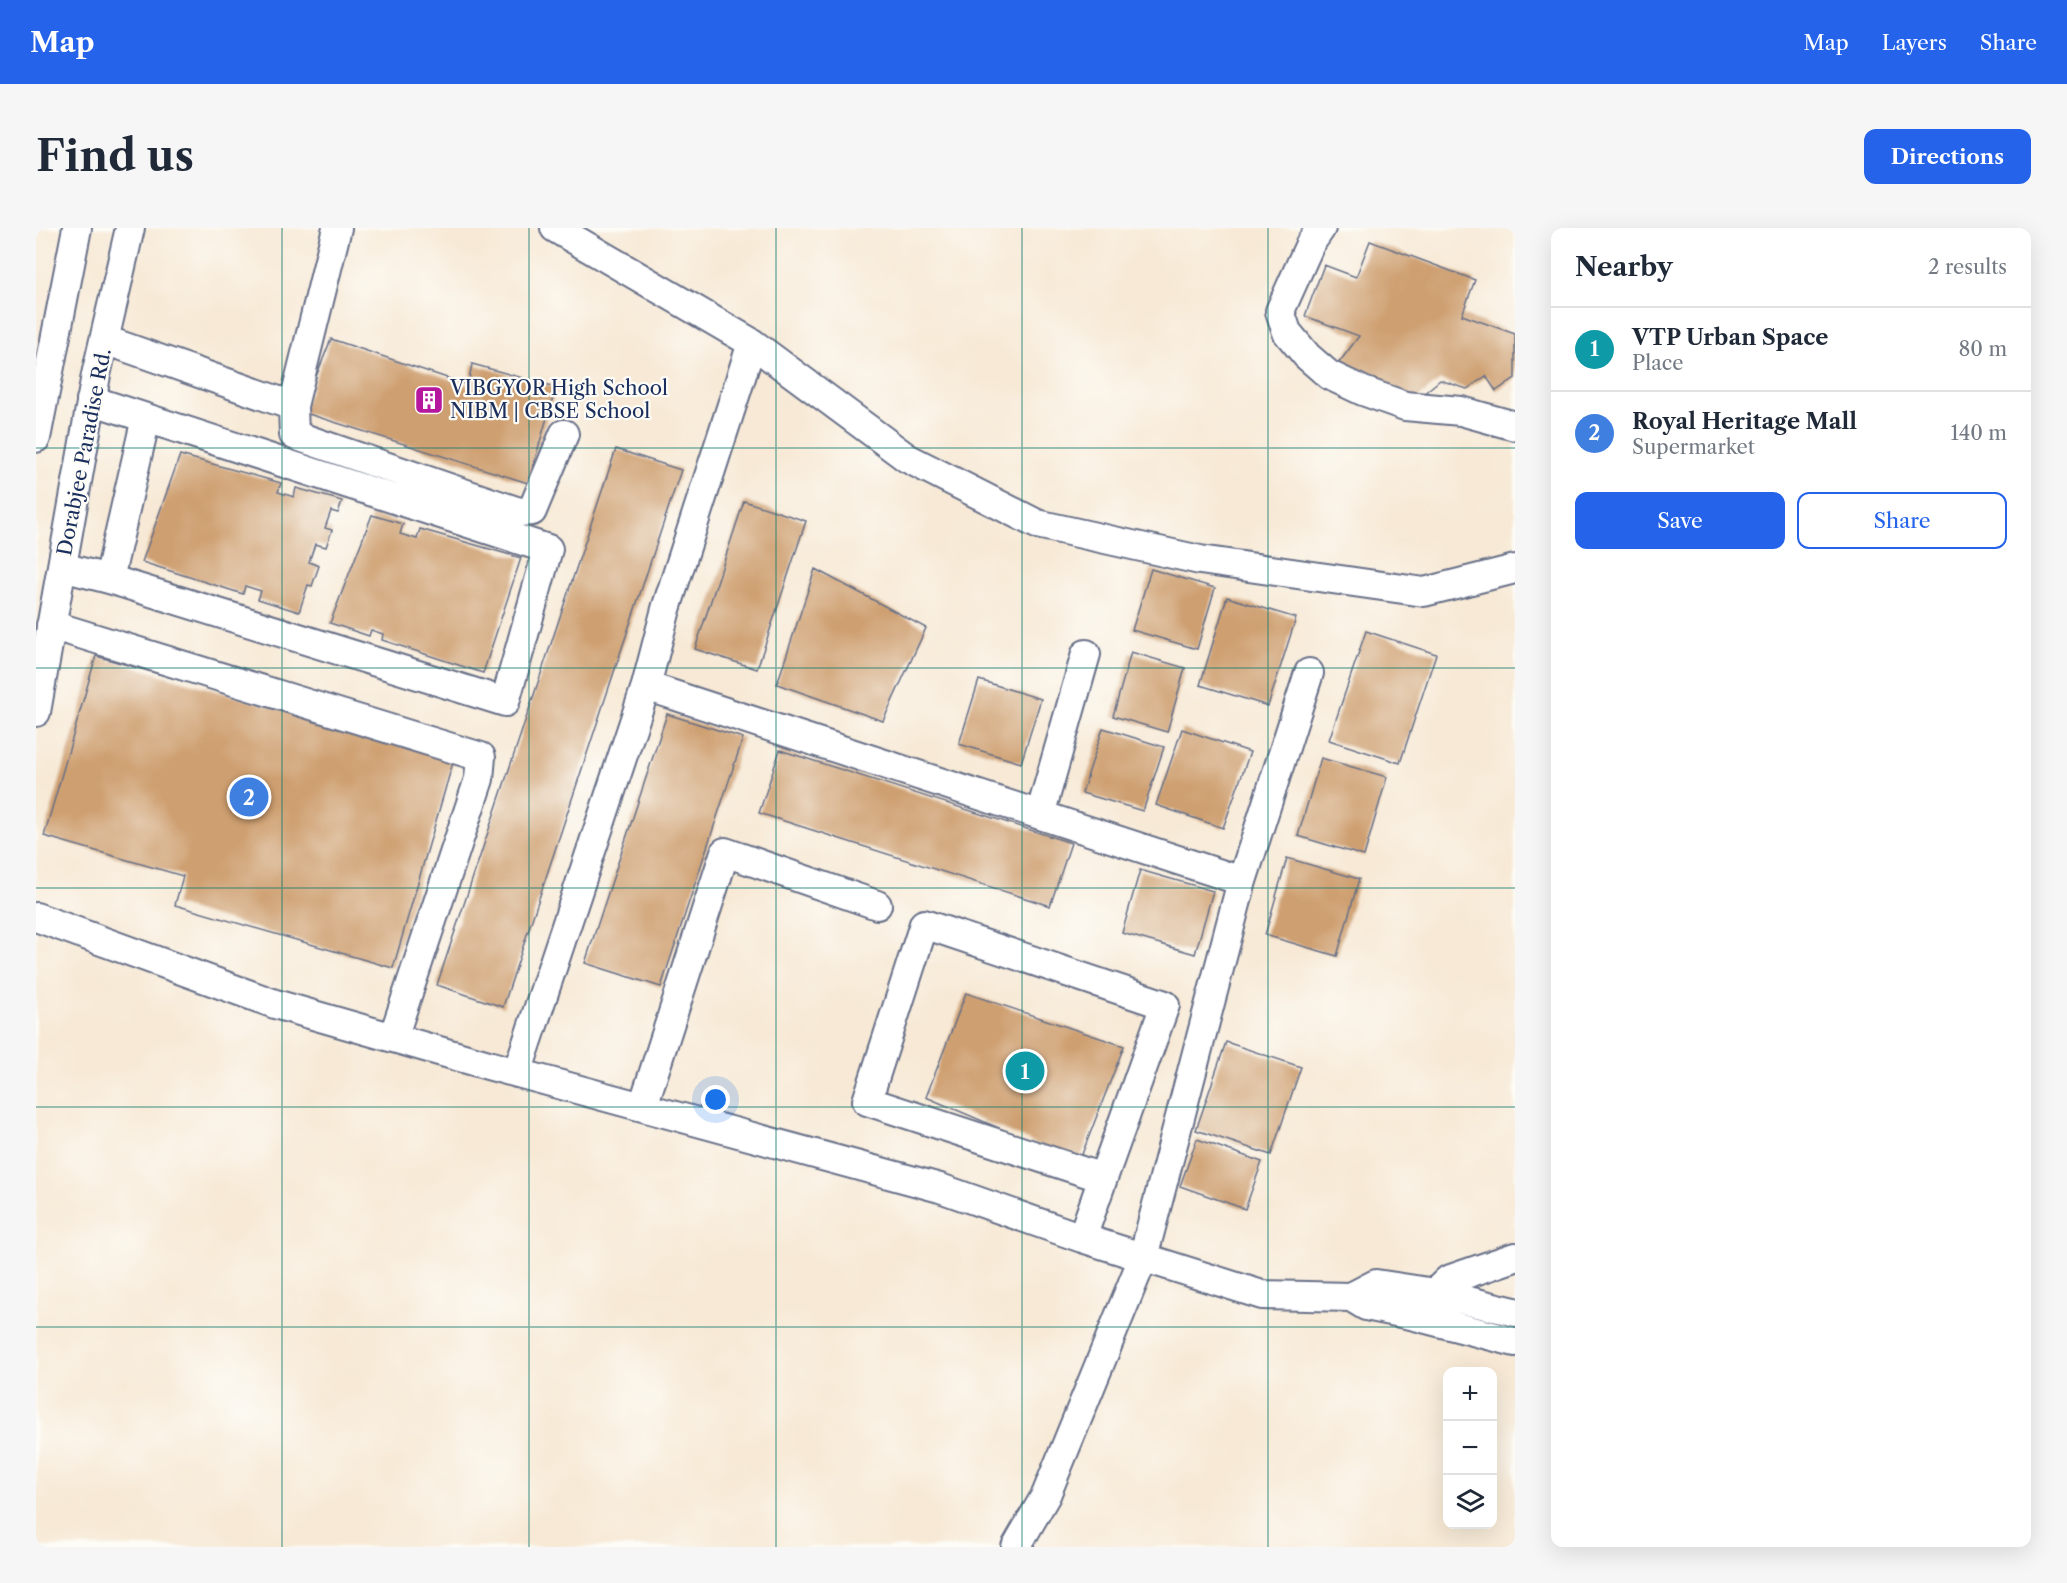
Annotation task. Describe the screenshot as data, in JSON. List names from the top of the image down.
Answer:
{
  "streets": {
    "street": ["Dorabjee Paradise Rd."]
  },
  "places": {
    "building": ["VIBGYOR High School NIBM | CBSE School"]
  },
  "page": {
    "header": "Map",
    "nav": ["Map", "Layers", "Share"],
    "buttons": [
      "Directions",
      ["Save", "Share"]
    ],
    "title": "Find us",
    "heading": ["Nearby", "2 results"],
    "list": [
      {
        "mark": "1",
        "name": "VTP Urban Space",
        "note": "Place",
        "value": "80 m"
      },
      {
        "mark": "2",
        "name": "Royal Heritage Mall",
        "note": "Supermarket",
        "value": "140 m"
      }
    ],
    "pins": ["2", "1"],
    "map_buttons": ["+", "−"]
  }
}
